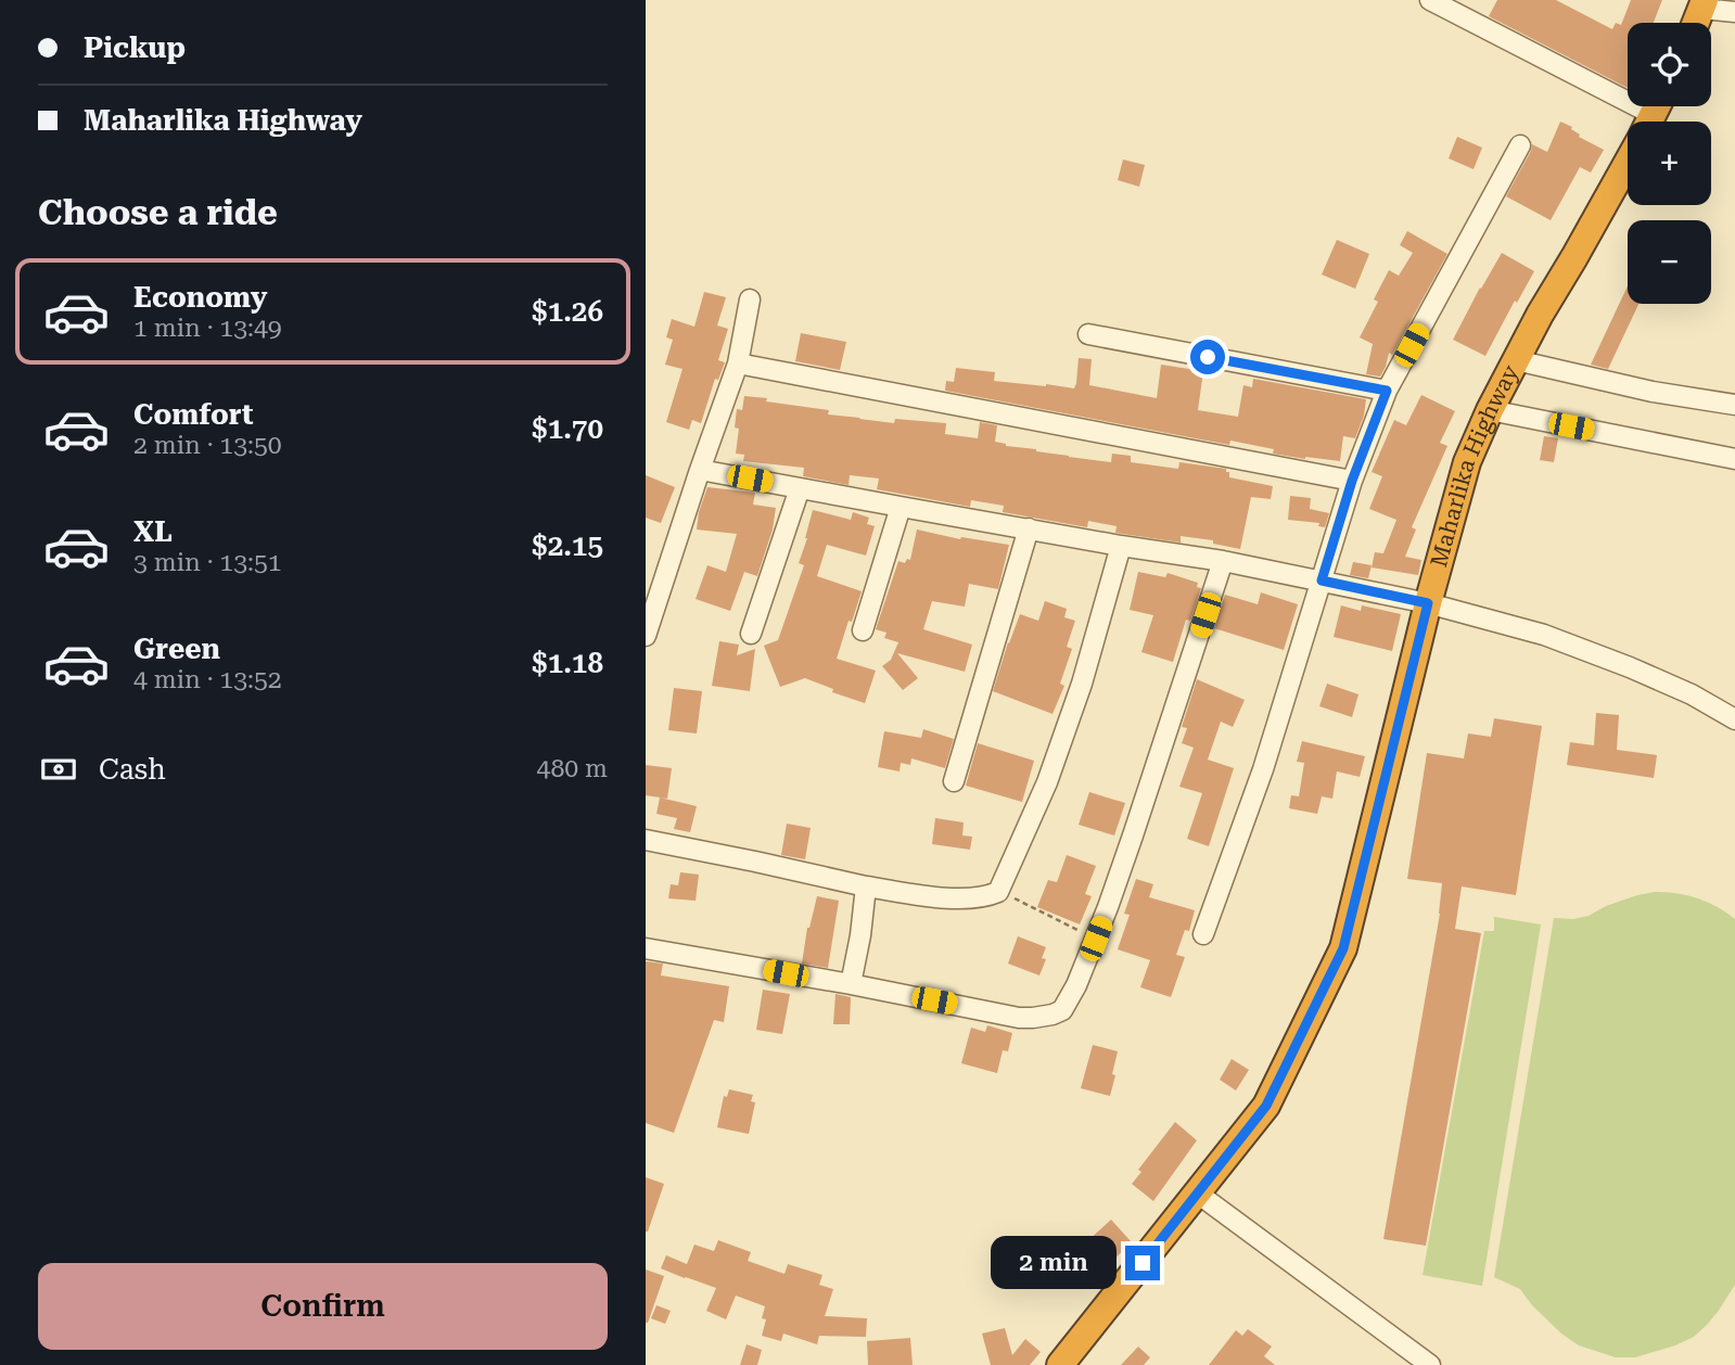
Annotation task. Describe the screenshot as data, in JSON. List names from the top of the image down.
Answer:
{
  "streets": {
    "highway": ["Maharlika Highway"]
  },
  "page": {
    "banner": ["Pickup", "Maharlika Highway"],
    "map_buttons": ["+", "−"],
    "heading": "Choose a ride",
    "list": [
      {
        "name": "Economy",
        "note": "1 min · 13:49",
        "value": "$1.26"
      },
      {
        "name": "Comfort",
        "note": "2 min · 13:50",
        "value": "$1.70"
      },
      {
        "name": "XL",
        "note": "3 min · 13:51",
        "value": "$2.15"
      },
      {
        "name": "Green",
        "note": "4 min · 13:52",
        "value": "$1.18"
      }
    ],
    "pay": ["Cash", "480 m"],
    "bubble": "2 min",
    "buttons": "Confirm"
  }
}
